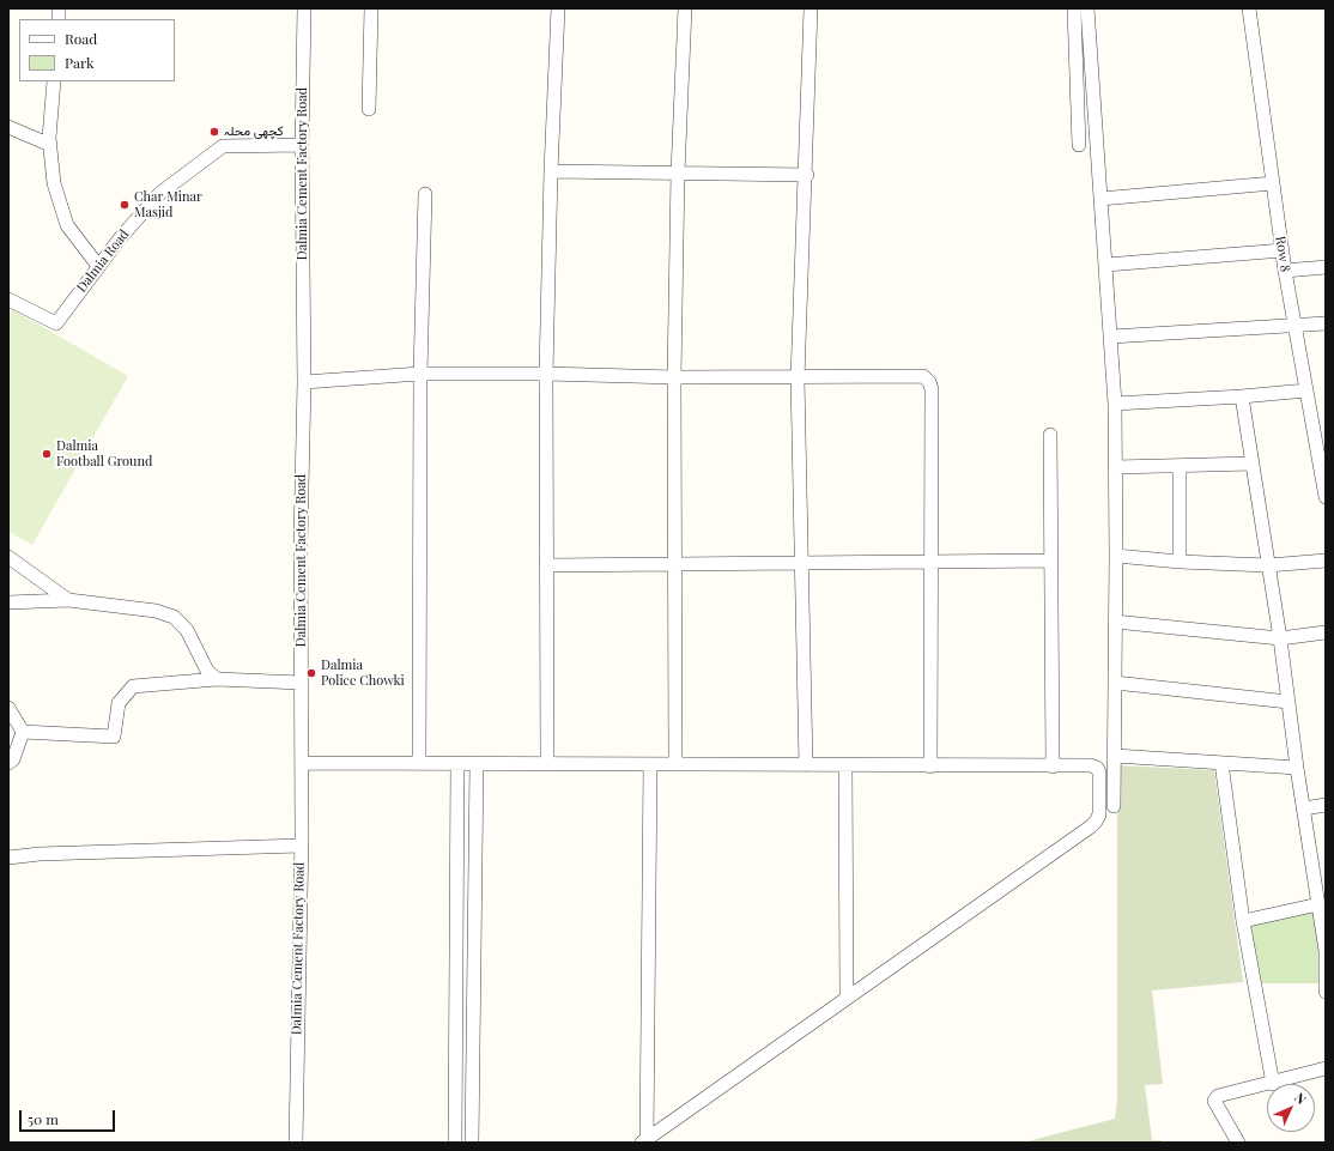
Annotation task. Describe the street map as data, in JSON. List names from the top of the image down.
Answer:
{
  "streets": {
    "street": ["Dalmia Cement Factory Road", "Row 8", "Dalmia Road"]
  },
  "crossings": [
    ["Dalmia Cement Factory Road", "Dalmia Road"]
  ],
  "places": [
    "کچھی محلہ",
    "Char Minar Masjid",
    "Dalmia Football Ground",
    "Dalmia Police Chowki"
  ],
  "legend": ["Road", "Park"],
  "scale_bar": "50 m",
  "north": "top right"
}
